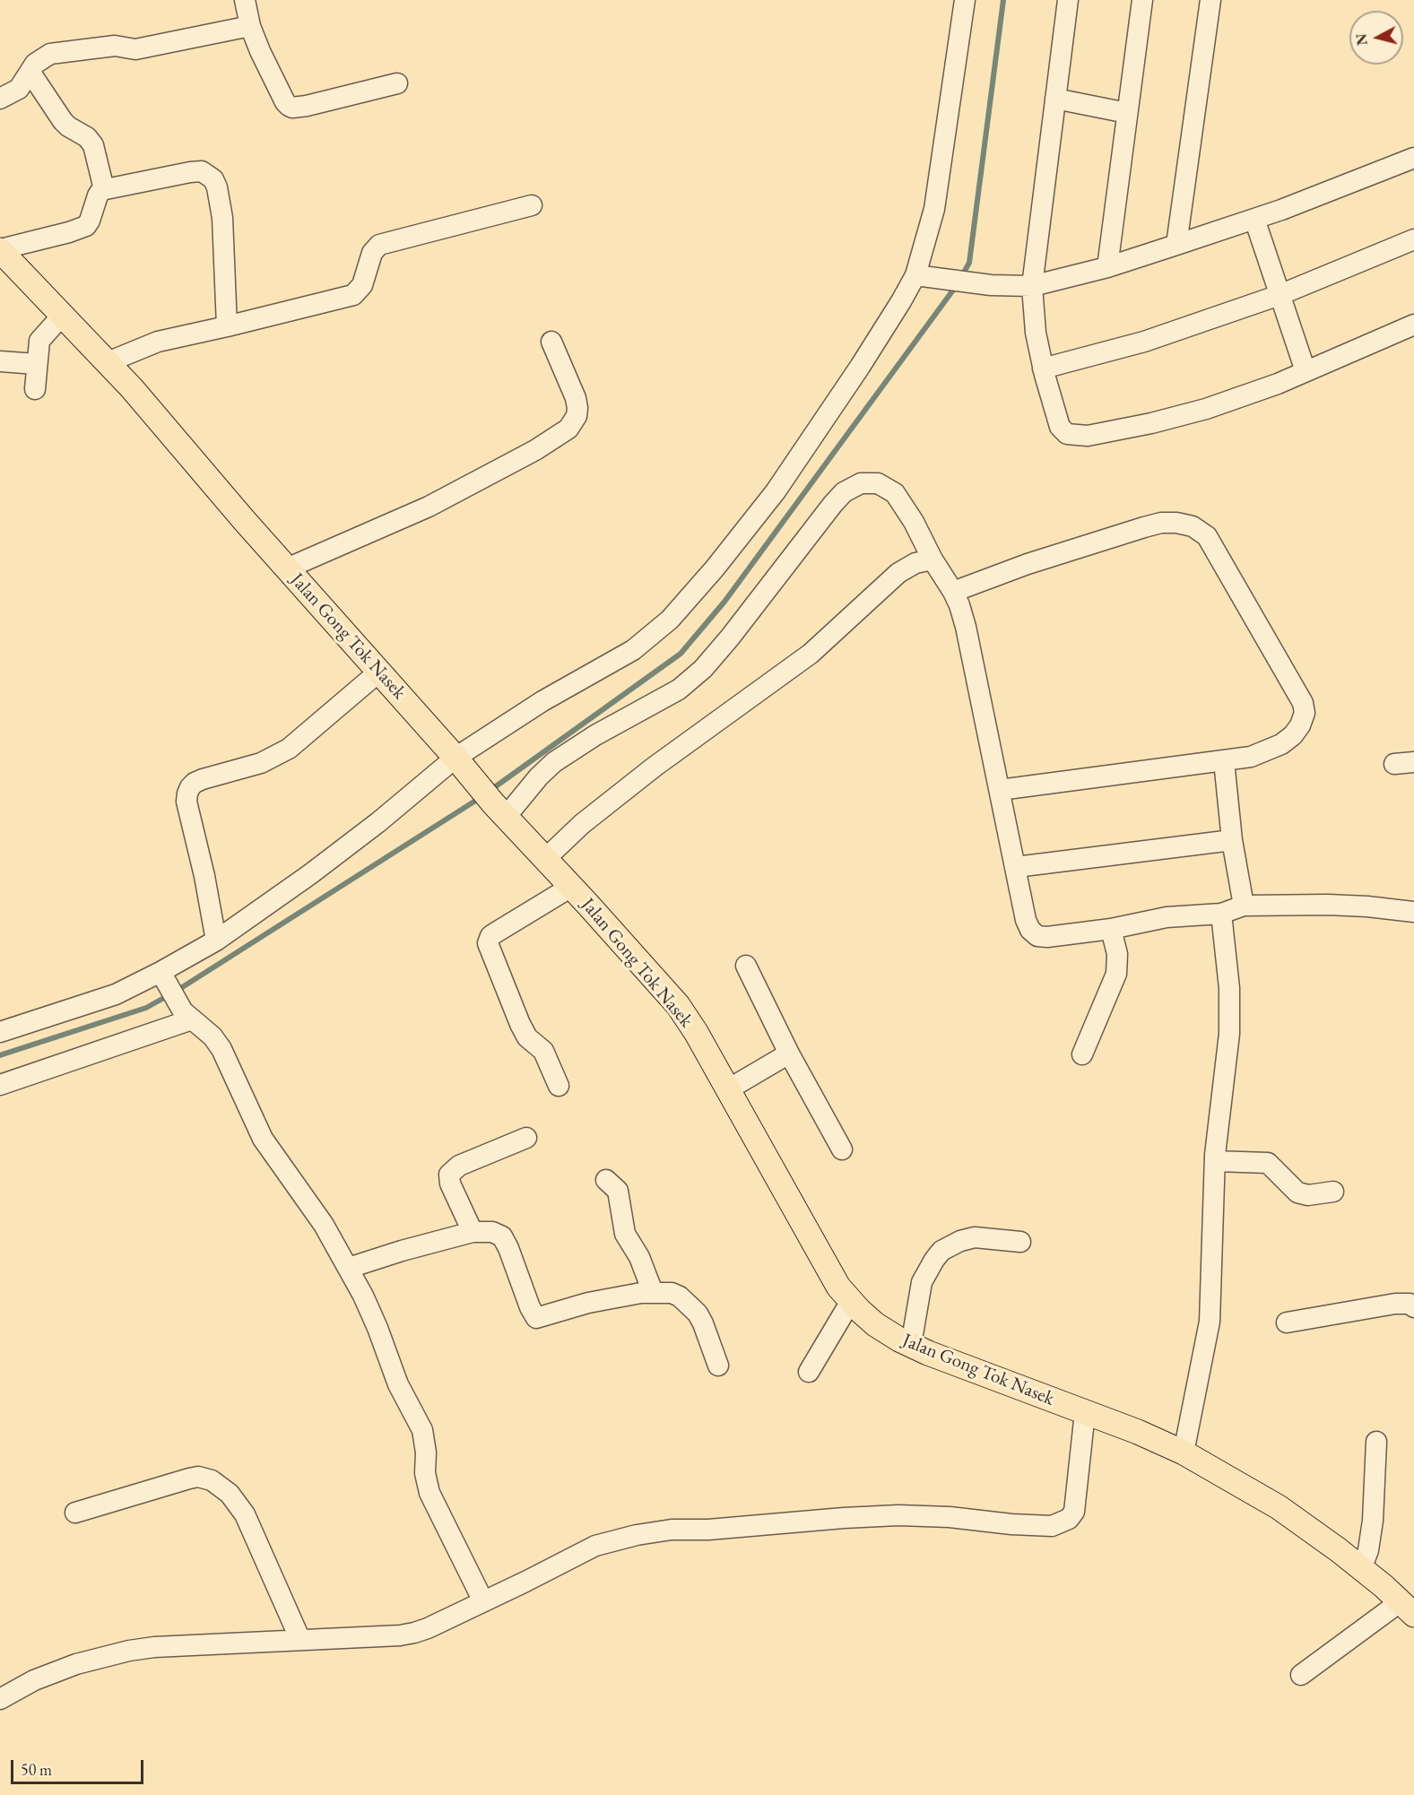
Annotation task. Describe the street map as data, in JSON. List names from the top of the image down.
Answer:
{
  "streets": {
    "main road": ["Jalan Gong Tok Nasek"]
  },
  "scale_bar": "50 m",
  "north": "left"
}
